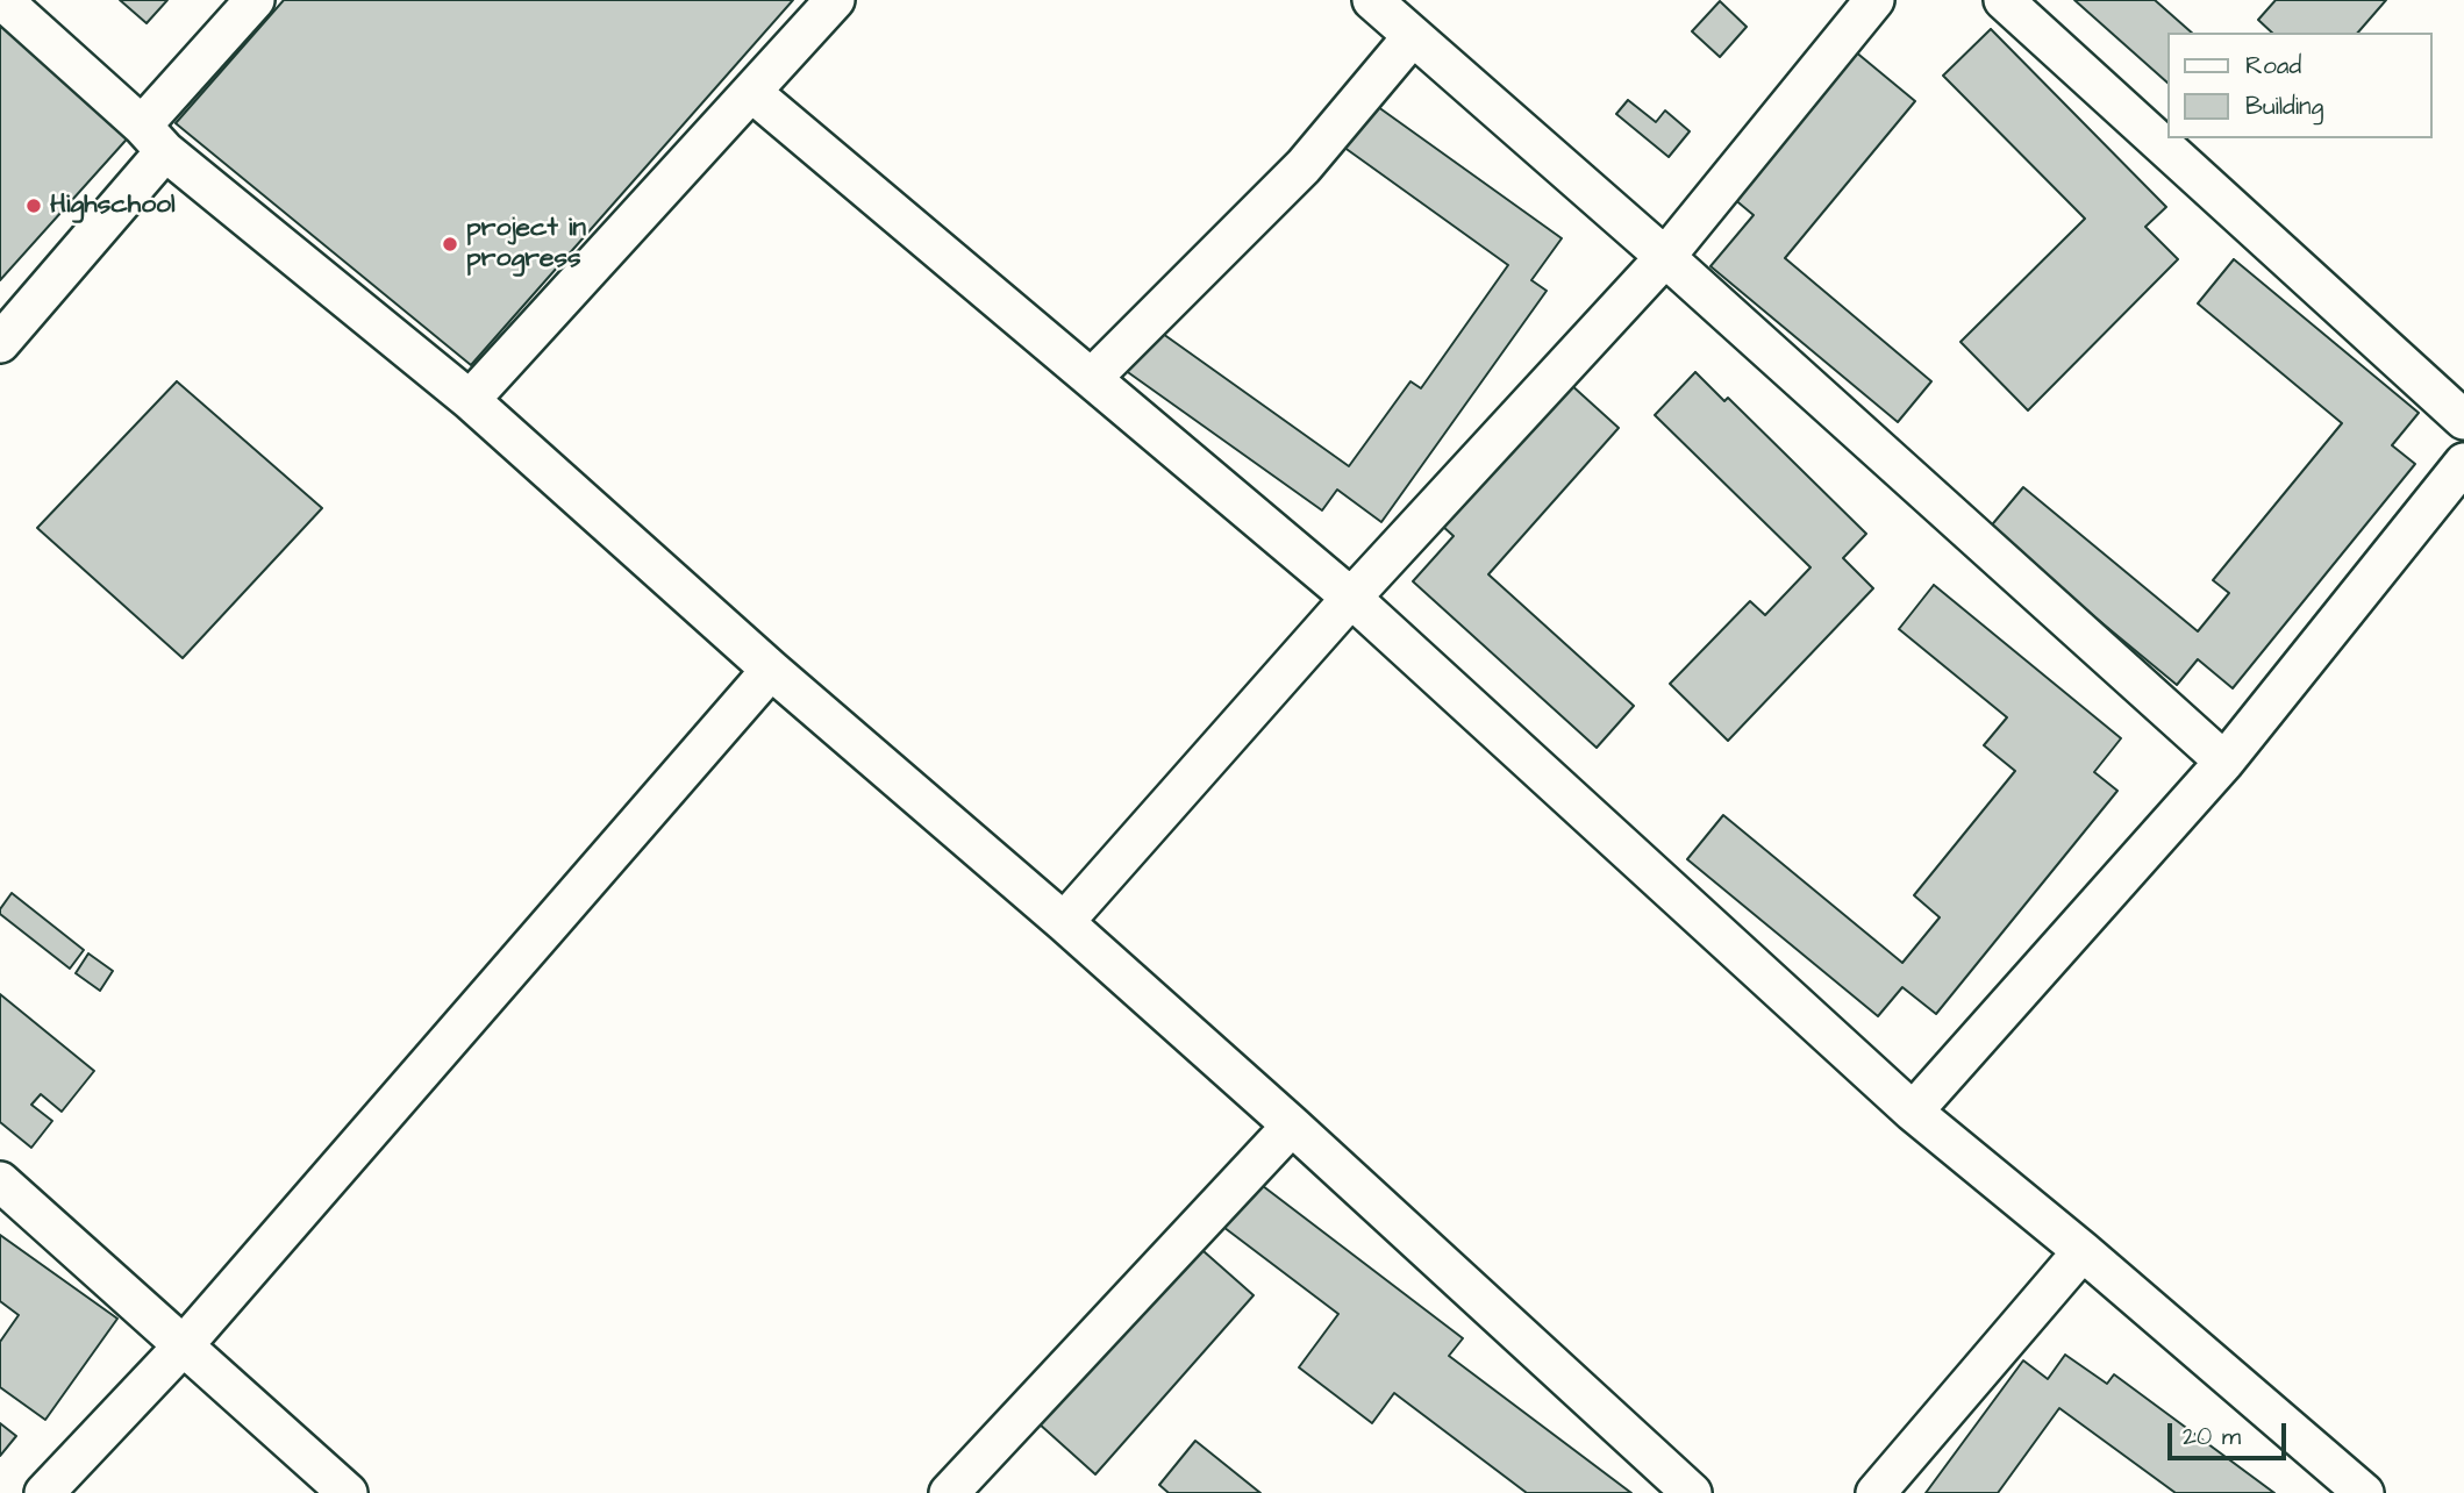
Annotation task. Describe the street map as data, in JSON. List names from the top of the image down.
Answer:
{
  "places": ["Highschool", "project in progress"],
  "legend": ["Road", "Building"],
  "scale_bar": "20 m"
}
